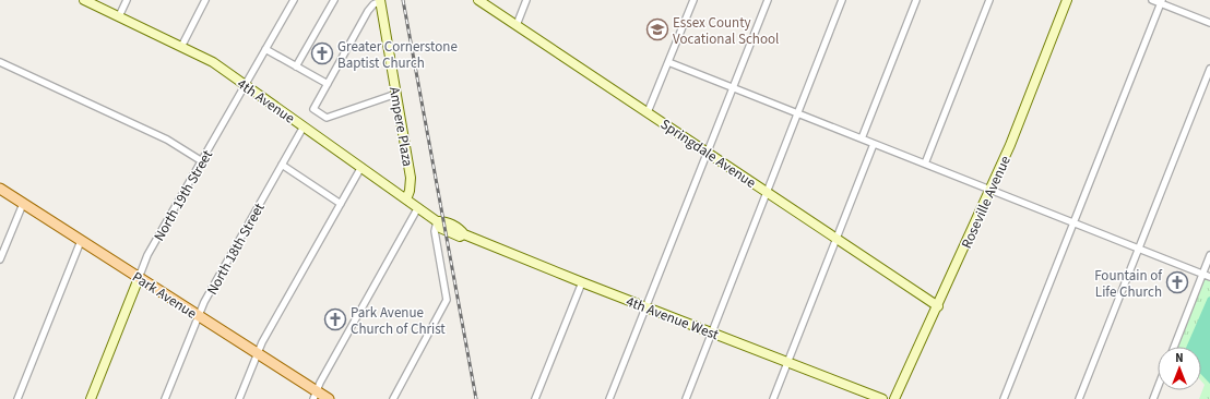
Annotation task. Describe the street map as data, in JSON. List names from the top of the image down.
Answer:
{
  "streets": {
    "main road": ["Park Avenue"],
    "street": [
      "4th Avenue",
      "Ampere Plaza",
      "Springdale Avenue",
      "North 19th Street",
      "Roseville Avenue",
      "North 18th Street",
      "4th Avenue West"
    ]
  },
  "crossings": [
    ["4th Avenue", "Ampere Plaza"],
    ["4th Avenue", "North 19th Street"],
    ["4th Avenue", "North 18th Street"],
    ["4th Avenue", "4th Avenue West"],
    ["Springdale Avenue", "Roseville Avenue"],
    ["North 19th Street", "Park Avenue"],
    ["North 18th Street", "Park Avenue"]
  ],
  "places": {
    "school or university": ["Essex County Vocational School"],
    "church": ["Greater Cornerstone Baptist Church", "Fountain of Life Church", "Park Avenue Church of Christ"]
  },
  "north": "top"
}
